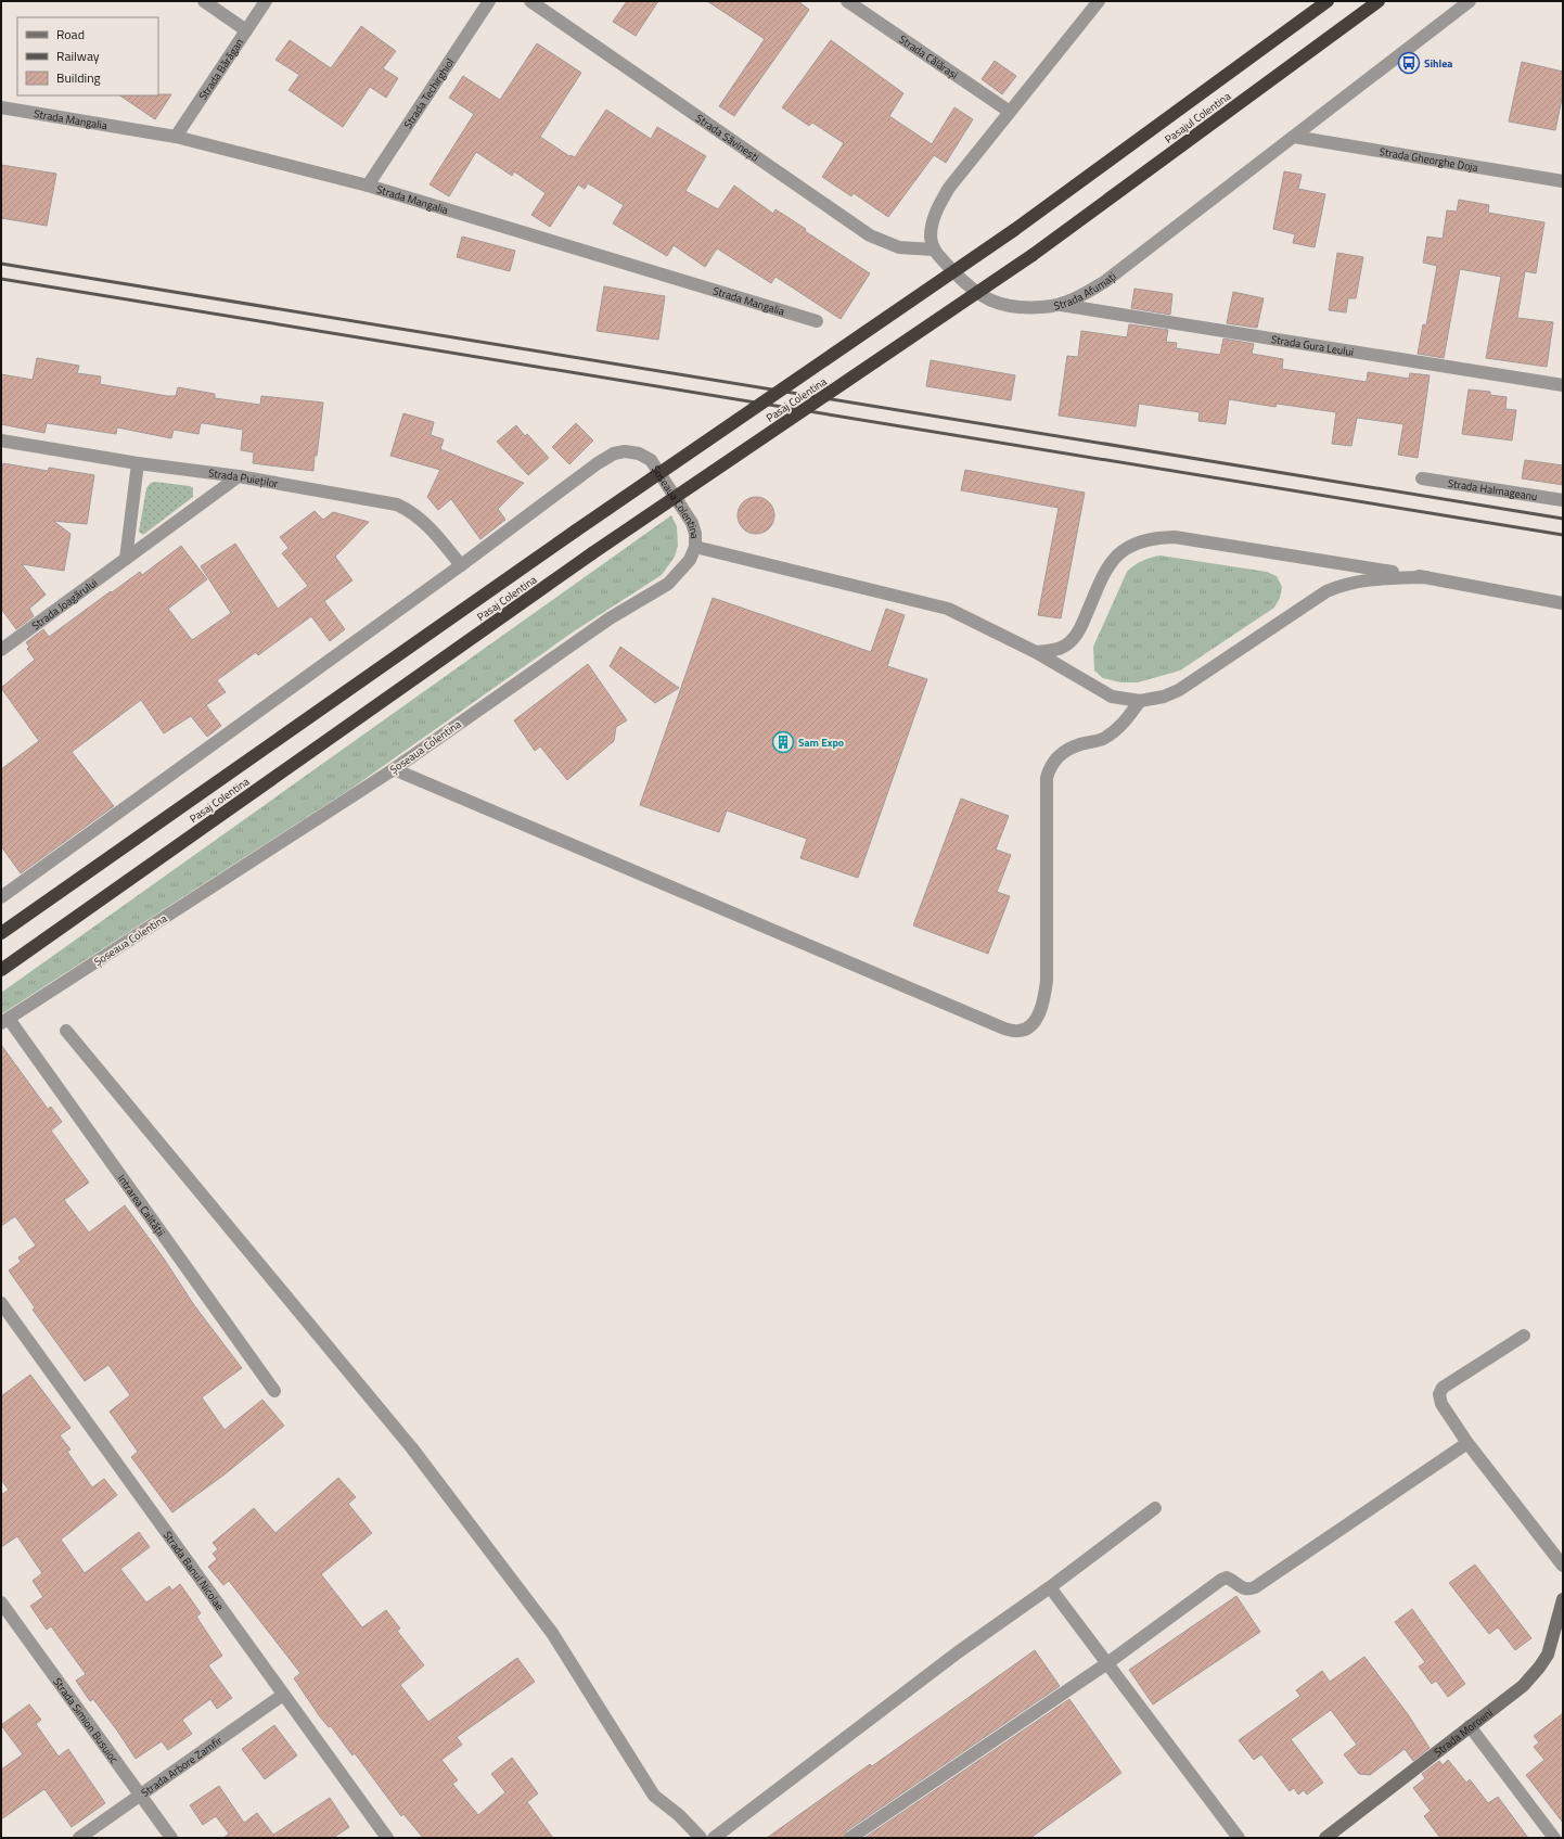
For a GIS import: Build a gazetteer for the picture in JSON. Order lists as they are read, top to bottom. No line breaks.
{"streets":{"highway":["Pasajul Colentina","Pasaj Colentina"],"street":["Strada Călărași","Strada Bărăgan","Strada Techirghiol","Strada Mangalia","Strada Săvinești","Strada Gheorghe Doja","Strada Afumați","Strada Gura Leului","Strada Puieților","Strada Halmageanu","Șoseaua Colentina","Strada Joagărului","Intrarea Calității","Strada Banul Nicolae","Strada Simion Busuioc","Strada Moroeni","Strada Arbore Zamfir"]},"crossings":[["Strada Bărăgan","Strada Mangalia"],["Strada Techirghiol","Strada Mangalia"],["Pasajul Colentina","Pasaj Colentina"],["Strada Săvinești","Strada Afumați"],["Strada Gheorghe Doja","Strada Afumați"],["Strada Afumați","Strada Gura Leului"],["Strada Puieților","Șoseaua Colentina"],["Strada Puieților","Strada Joagărului"],["Șoseaua Colentina","Intrarea Calității"],["Strada Banul Nicolae","Strada Arbore Zamfir"],["Strada Simion Busuioc","Strada Arbore Zamfir"]],"places":{"bus stop":["Sihlea"],"building":["Sam Expo"]},"legend":["Road","Railway","Building"]}
